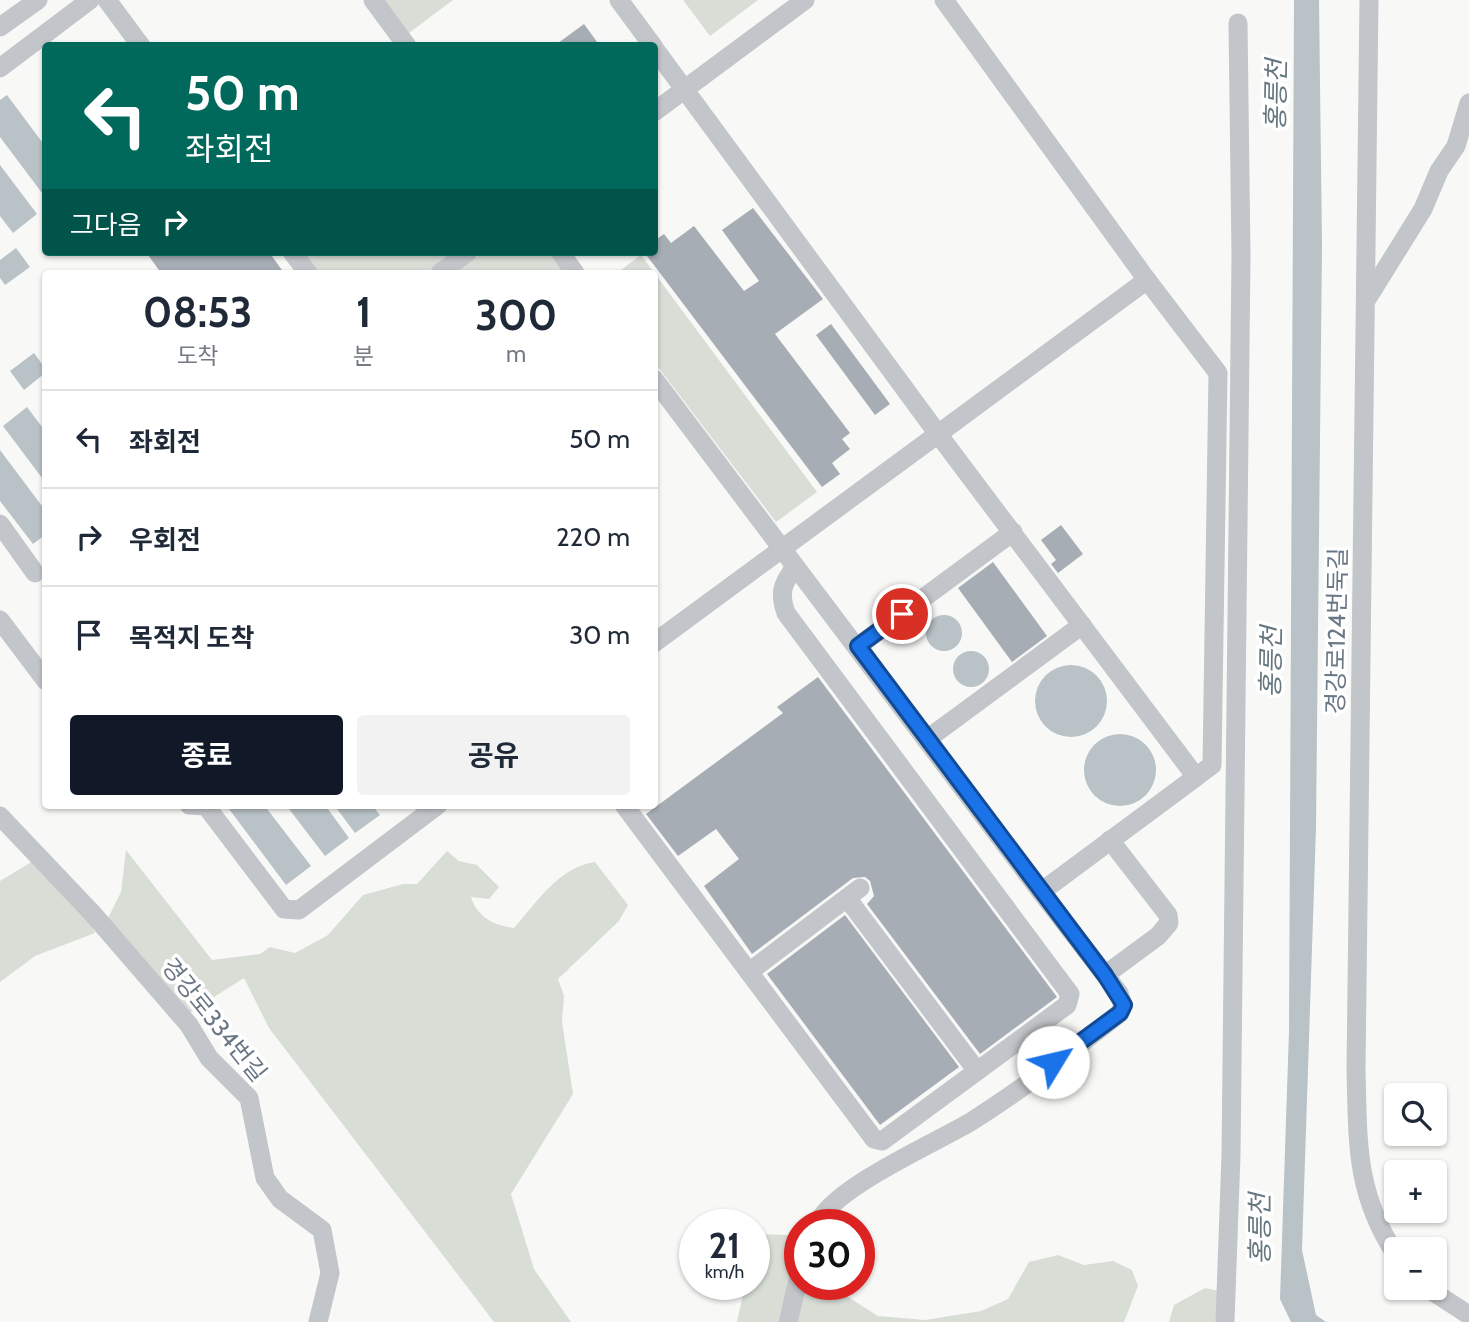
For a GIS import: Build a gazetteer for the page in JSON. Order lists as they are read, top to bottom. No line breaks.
{"streets":{"street":["경강로124번둑길","경강로334번길"]},"water":["홍릉천"],"page":{"turn":["50 m","좌회전"],"then":"그다음","eta":["08:53","도착","1","분","300","m"],"list":[{"name":"좌회전","value":"50 m"},{"name":"우회전","value":"220 m"},{"name":"목적지 도착","value":"30 m"}],"buttons":["종료","공유"],"map_buttons":["+","−"],"speed":"21 km/h","limit":"30"}}
